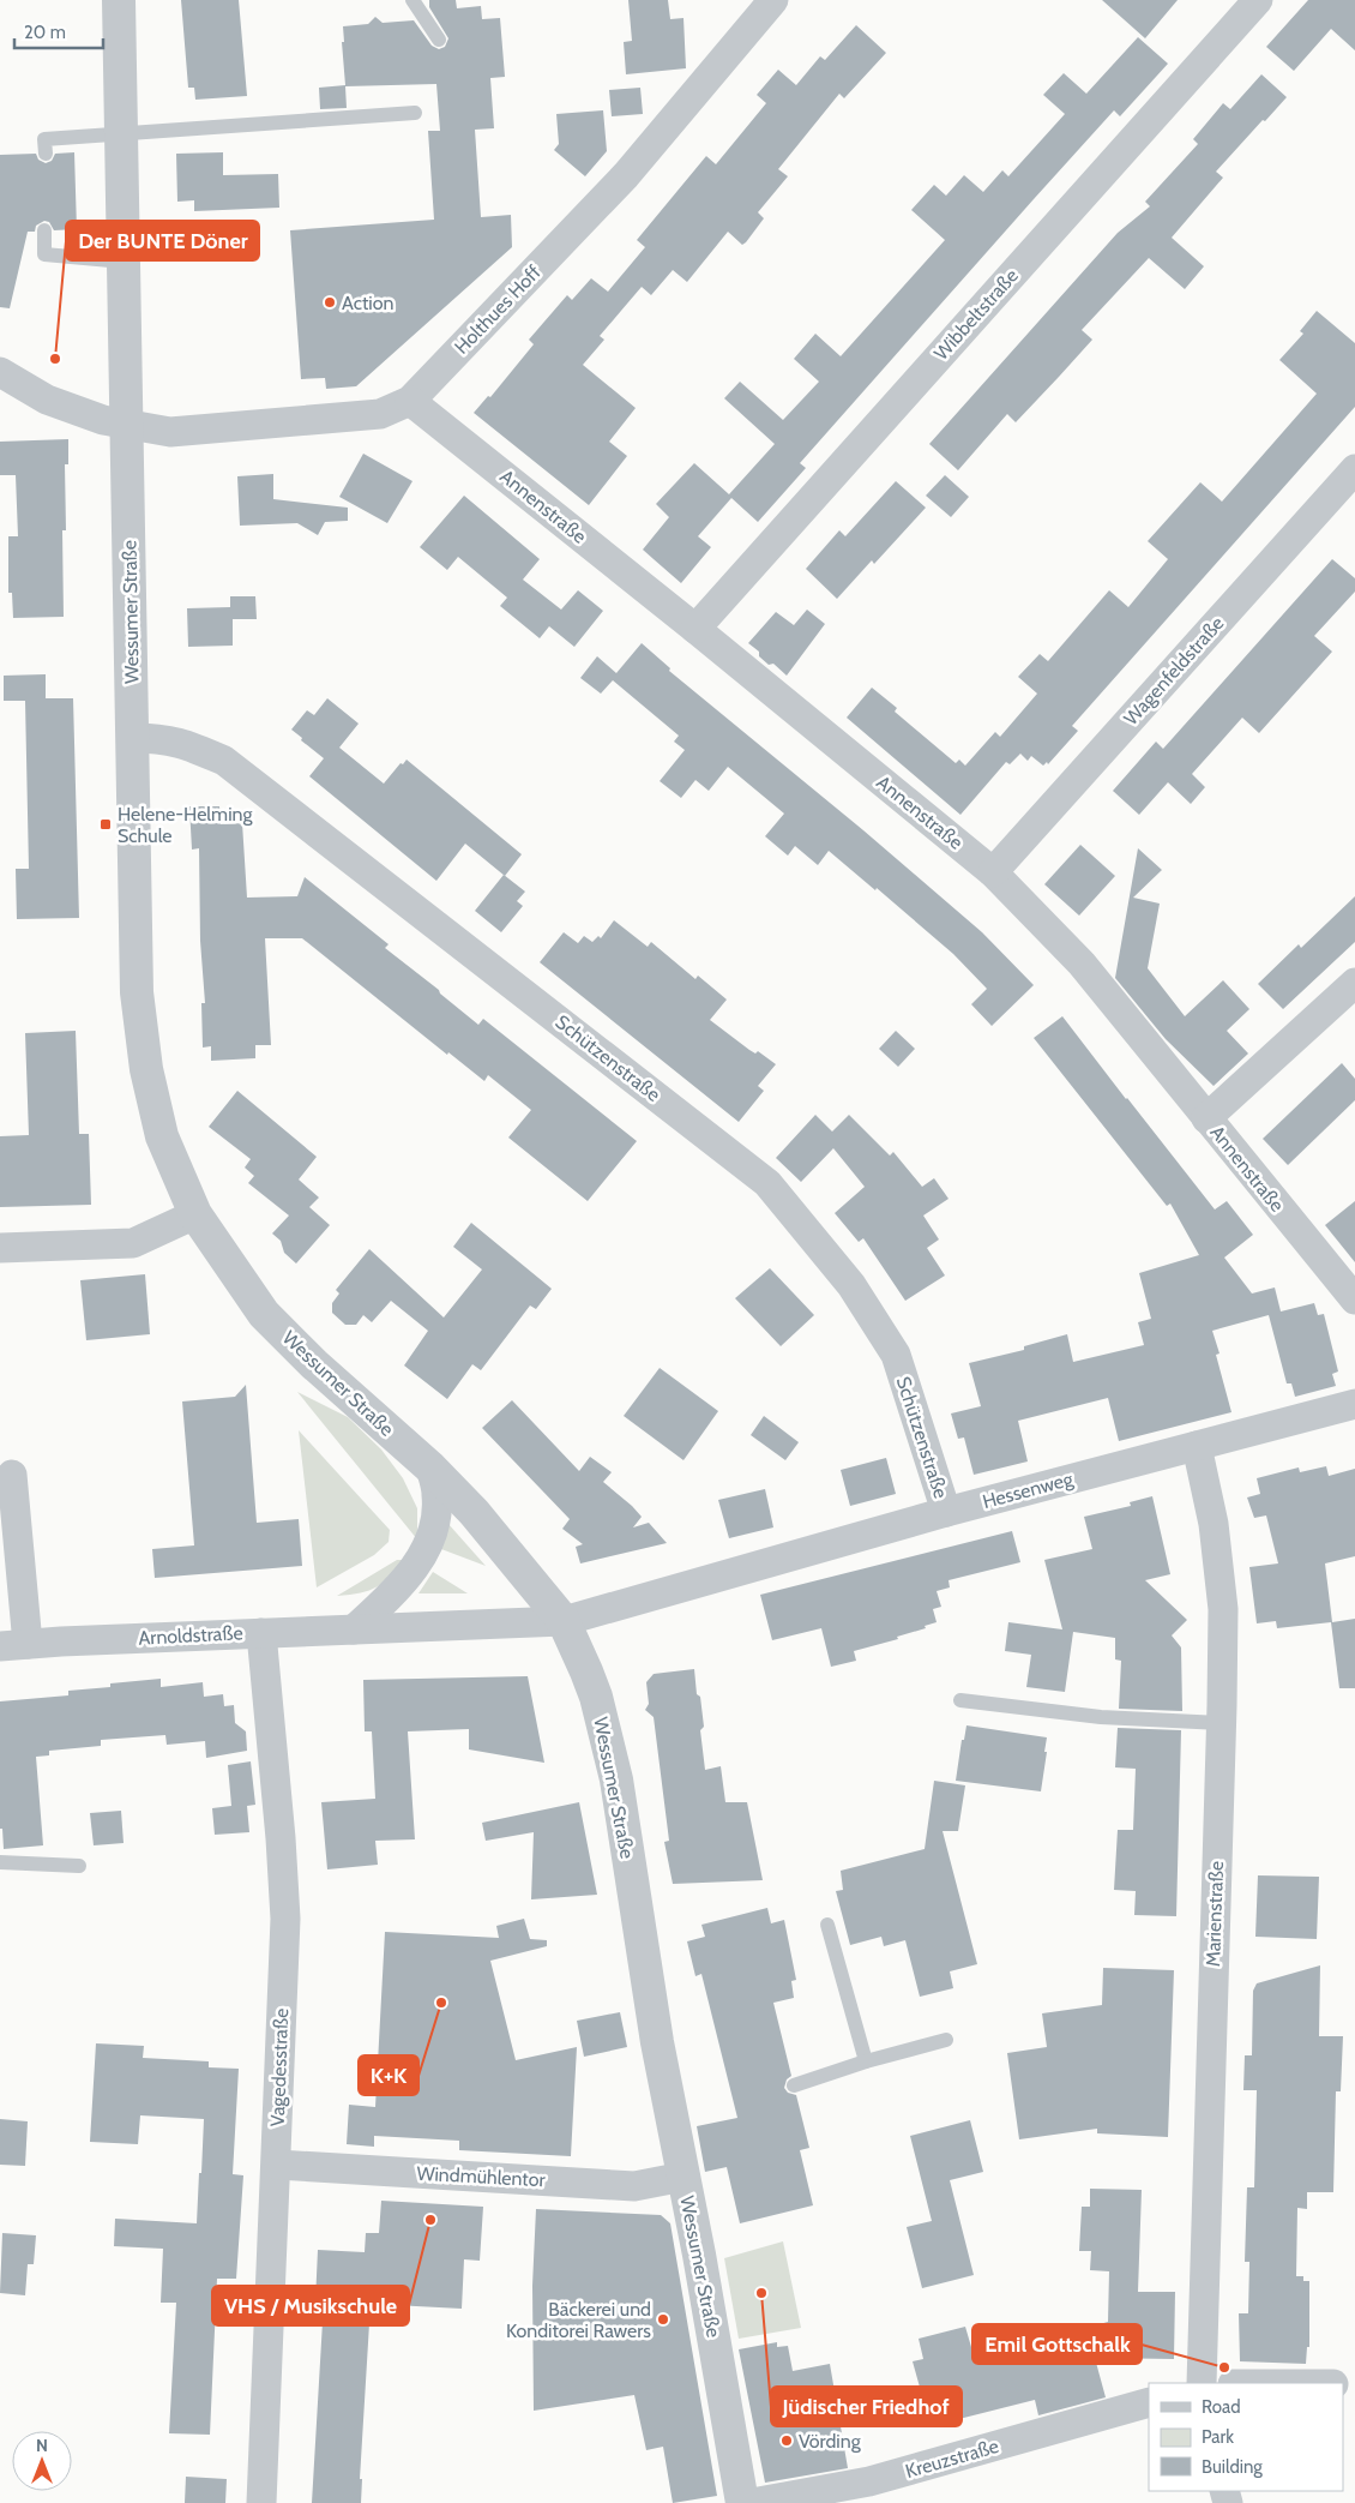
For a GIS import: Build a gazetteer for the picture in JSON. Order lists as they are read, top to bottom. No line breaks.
{"streets":{"street":["Holthues Hoff","Wibbeltstraße","Annenstraße","Wessumer Straße","Wagenfeldstraße","Schützenstraße","Hessenweg","Arnoldstraße","Marienstraße","Vagedesstraße","Windmühlentor","Kreuzstraße"]},"crossings":[["Holthues Hoff","Annenstraße"],["Holthues Hoff","Wessumer Straße"],["Wibbeltstraße","Annenstraße"],["Annenstraße","Wagenfeldstraße"],["Wessumer Straße","Schützenstraße"],["Wessumer Straße","Hessenweg"],["Wessumer Straße","Arnoldstraße"],["Wessumer Straße","Windmühlentor"],["Schützenstraße","Hessenweg"],["Hessenweg","Arnoldstraße"],["Hessenweg","Marienstraße"],["Arnoldstraße","Vagedesstraße"],["Vagedesstraße","Windmühlentor"]],"places":{"other":["Action","Der BUNTE Döner","K+K","VHS / Musikschule","Jüdischer Friedhof","Bäckerei und Konditorei Rawers","Emil Gottschalk","Vörding"],"transit":["Helene-Helming Schule"]},"legend":["Road","Park","Building"],"scale_bar":"20 m","north":"top"}
